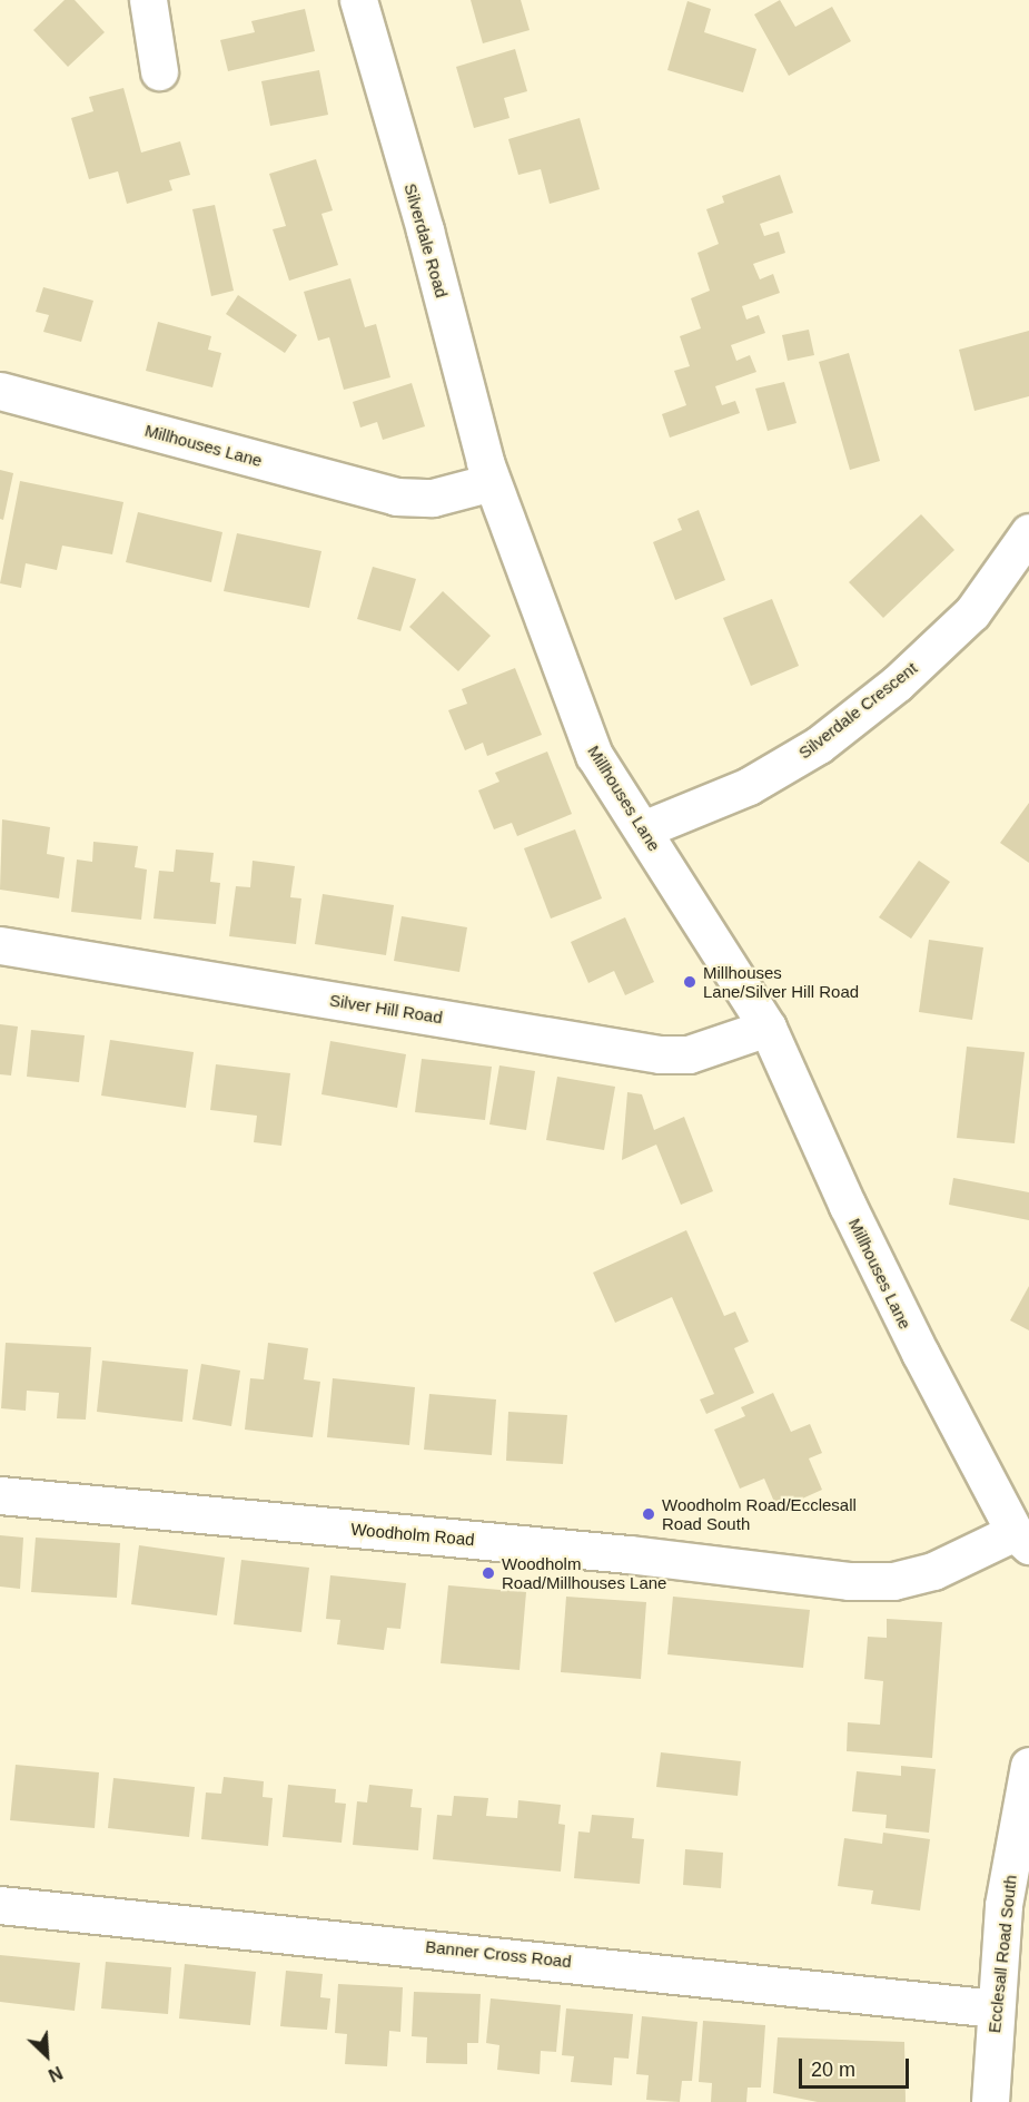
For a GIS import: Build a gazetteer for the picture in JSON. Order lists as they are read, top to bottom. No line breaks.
{"streets":{"street":["Silverdale Road","Millhouses Lane","Silverdale Crescent","Silver Hill Road","Woodholm Road","Banner Cross Road","Ecclesall Road South"]},"crossings":[["Silverdale Road","Millhouses Lane"],["Millhouses Lane","Silverdale Crescent"],["Millhouses Lane","Silver Hill Road"],["Millhouses Lane","Woodholm Road"],["Banner Cross Road","Ecclesall Road South"]],"places":["Millhouses Lane/Silver Hill Road","Woodholm Road/Ecclesall Road South","Woodholm Road/Millhouses Lane"],"scale_bar":"20 m","north":"bottom right"}
